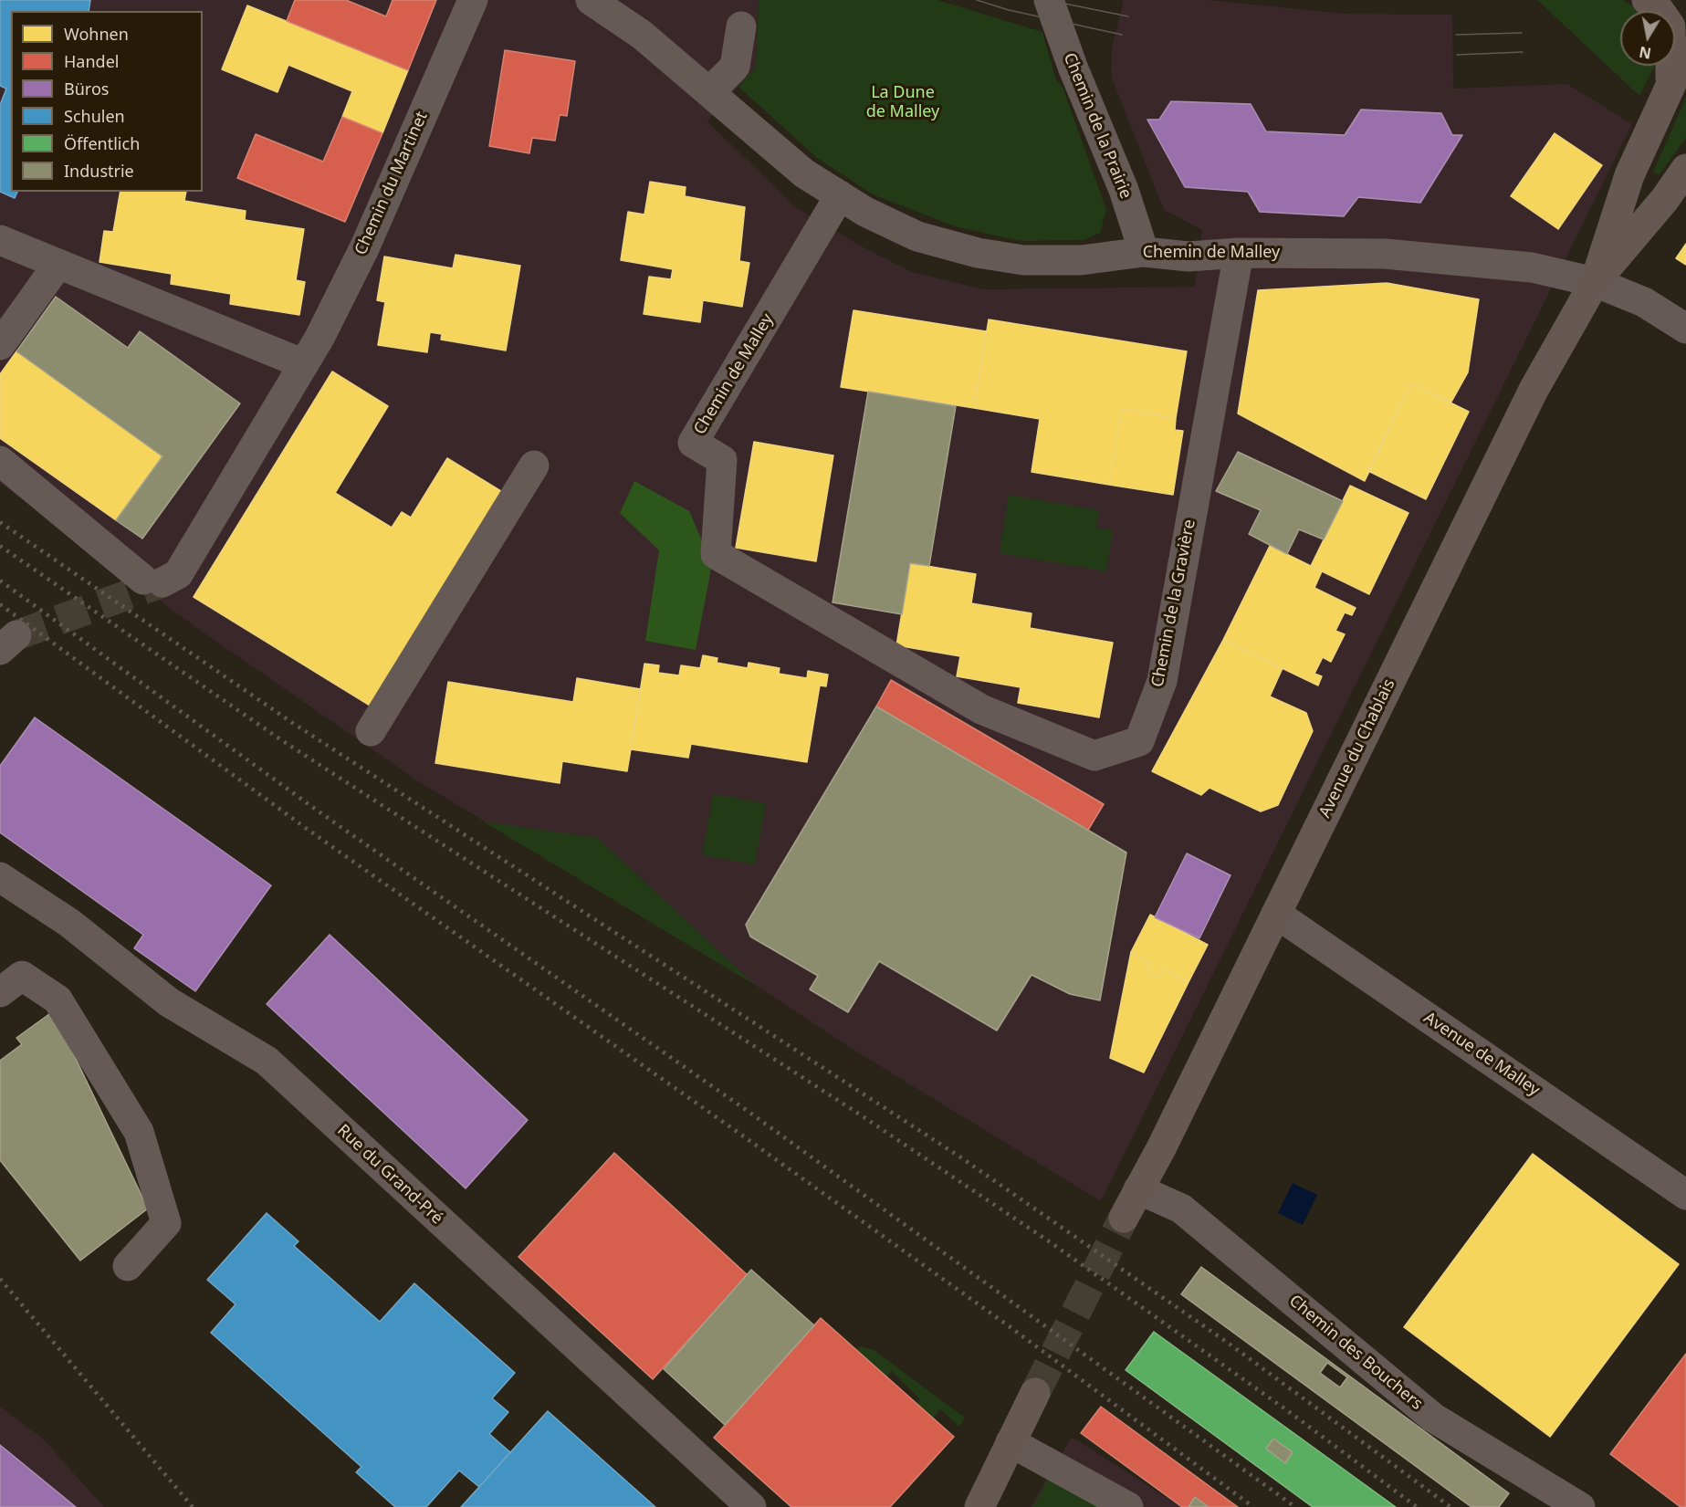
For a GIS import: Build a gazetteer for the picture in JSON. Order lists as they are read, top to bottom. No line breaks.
{"streets":{"main road":["Avenue du Chablais"],"street":["Chemin de la Prairie","Chemin du Martinet","Chemin de Malley","Chemin de la Gravière","Avenue de Malley","Rue du Grand-Pré","Chemin des Bouchers"]},"crossings":[["Chemin de la Prairie","Chemin de Malley"],["Chemin de Malley","Chemin de la Gravière"],["Chemin de Malley","Avenue du Chablais"],["Avenue du Chablais","Avenue de Malley"],["Avenue du Chablais","Chemin des Bouchers"]],"parks":["La Dune de Malley"],"legend":["Wohnen","Handel","Büros","Schulen","Öffentlich","Industrie"],"north":"bottom"}
